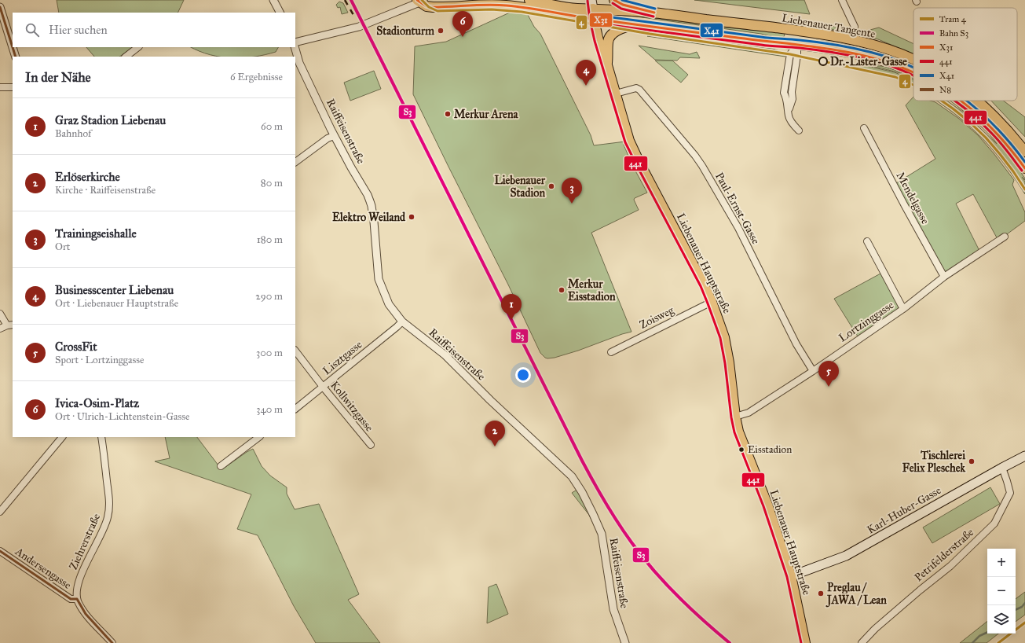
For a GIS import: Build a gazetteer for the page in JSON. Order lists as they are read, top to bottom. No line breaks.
{"streets":{"main road":["Liebenauer Tangente","Liebenauer Hauptstraße","Karl-Huber-Gasse"],"street":["Raiffeisenstraße","Mendelgasse","Paul-Ernst-Gasse","Zoisweg","Lortzinggasse","Lisztgasse","Kollwitzgasse","Ziehrerstraße","Petrifelderstraße","Andersengasse"]},"crossings":[["Liebenauer Tangente","Liebenauer Hauptstraße"],["Raiffeisenstraße","Lisztgasse"],["Mendelgasse","Lortzinggasse"],["Paul-Ernst-Gasse","Liebenauer Hauptstraße"],["Paul-Ernst-Gasse","Lortzinggasse"],["Liebenauer Hauptstraße","Zoisweg"],["Liebenauer Hauptstraße","Lortzinggasse"],["Liebenauer Hauptstraße","Karl-Huber-Gasse"],["Lisztgasse","Kollwitzgasse"],["Karl-Huber-Gasse","Petrifelderstraße"],["Ziehrerstraße","Andersengasse"]],"places":["Stadionturm","Dr.-Lister-Gasse","Merkur Arena","Liebenauer Stadion","Elektro Weiland","Merkur Eisstadion","Eisstadion","Tischlerei Felix Pleschek","Preglau / JAWA / Lean"],"lines":["tram line 4","rail line S3","transit line X31","transit line X41","transit line 441","transit line N8"],"legend":["Tram 4","Bahn S3","X31","441","X41","N8"],"page":{"pins":["6","4","3","1","5","2"],"search":"Hier suchen","heading":["In der Nähe","6 Ergebnisse"],"list":[{"mark":"1","name":"Graz Stadion Liebenau","note":"Bahnhof","value":"60 m"},{"mark":"2","name":"Erlöserkirche","note":"Kirche · Raiffeisenstraße","value":"80 m"},{"mark":"3","name":"Trainingseishalle","note":"Ort","value":"180 m"},{"mark":"4","name":"Businesscenter Liebenau","note":"Ort · Liebenauer Hauptstraße","value":"290 m"},{"mark":"5","name":"CrossFit","note":"Sport · Lortzinggasse","value":"300 m"},{"mark":"6","name":"Ivica-Osim-Platz","note":"Ort · Ulrich-Lichtenstein-Gasse","value":"340 m"}],"map_buttons":["+","−"]}}
